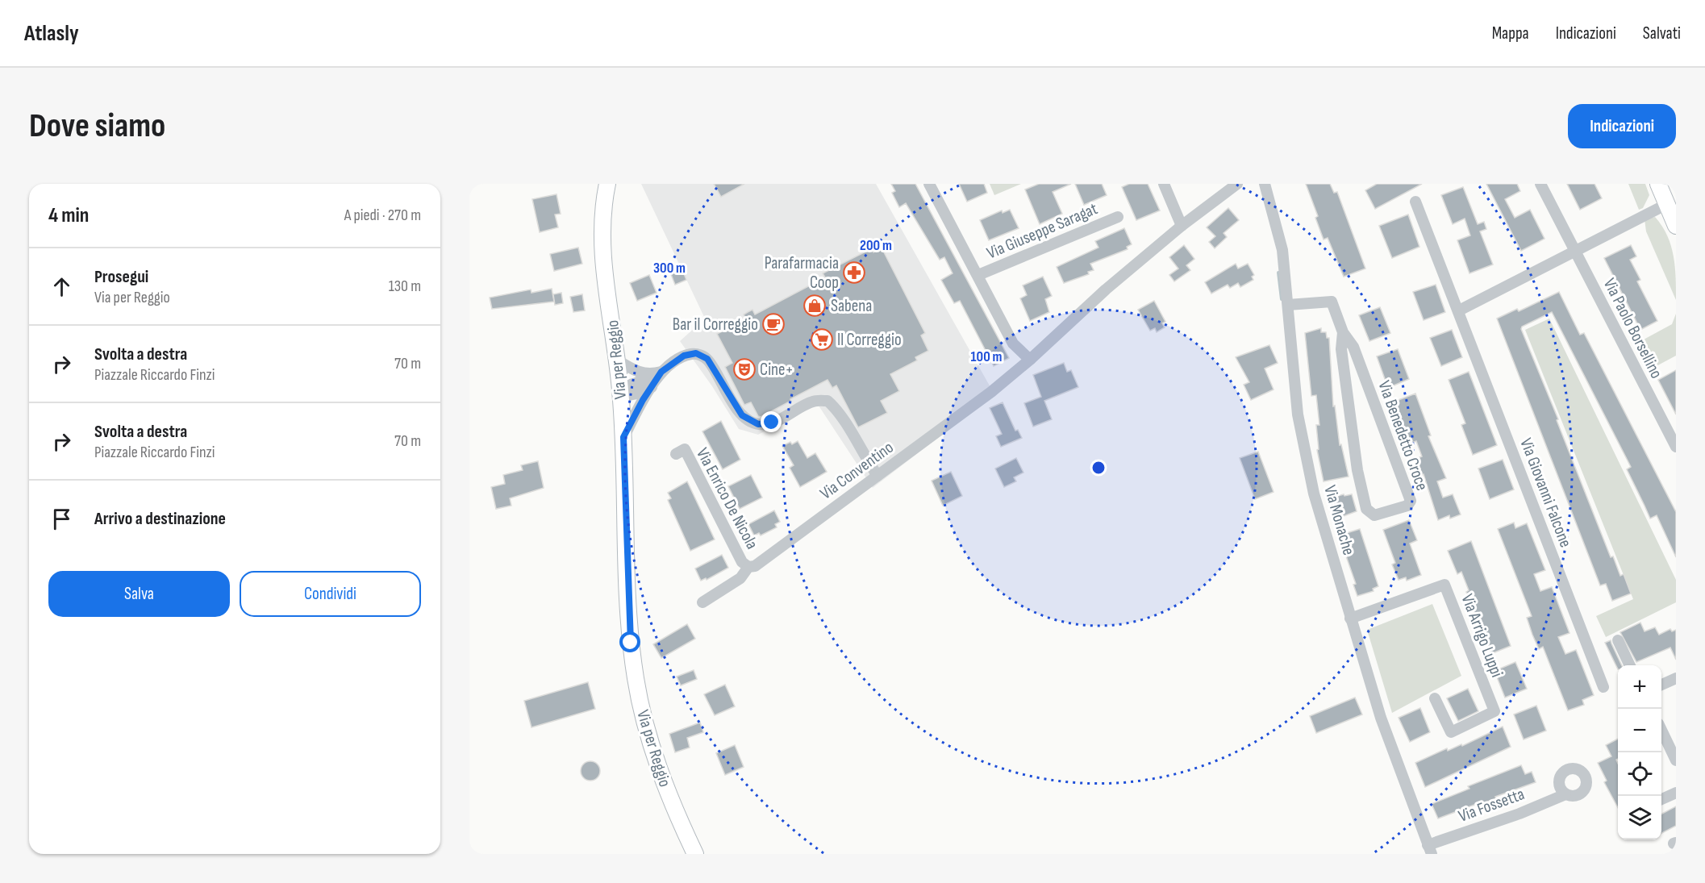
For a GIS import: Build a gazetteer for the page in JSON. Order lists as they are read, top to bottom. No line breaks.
{"streets":{"main road":["Via per Reggio"],"street":["Via Giuseppe Saragat","Via Paolo Borsellino","Via Benedetto Croce","Via Conventino","Via Giovanni Falcone","Via Enrico De Nicola","Via Monache","Via Arrigo Luppi","Via Fossetta"]},"crossings":[["Via Benedetto Croce","Via Monache"],["Via Conventino","Via Enrico De Nicola"],["Via Monache","Via Arrigo Luppi"],["Via Monache","Via Fossetta"]],"places":{"pharmacy":["Parafarmacia Coop"],"shop":["Sabena"],"cafe":["Bar il Correggio"],"supermarket":["Il Correggio"],"theatre":["Cine+"]},"page":{"header":"Atlasly","nav":["Mappa","Indicazioni","Salvati"],"buttons":["Indicazioni",["Salva","Condividi"]],"title":"Dove siamo","heading":["4 min","A piedi · 270 m"],"list":[["Prosegui","Via per Reggio","130 m"],["Svolta a destra","Piazzale Riccardo Finzi","70 m"],["Svolta a destra","Piazzale Riccardo Finzi","70 m"],"Arrivo a destinazione"],"map_buttons":["+","−"]},"rings":["200 m","300 m","100 m"]}
